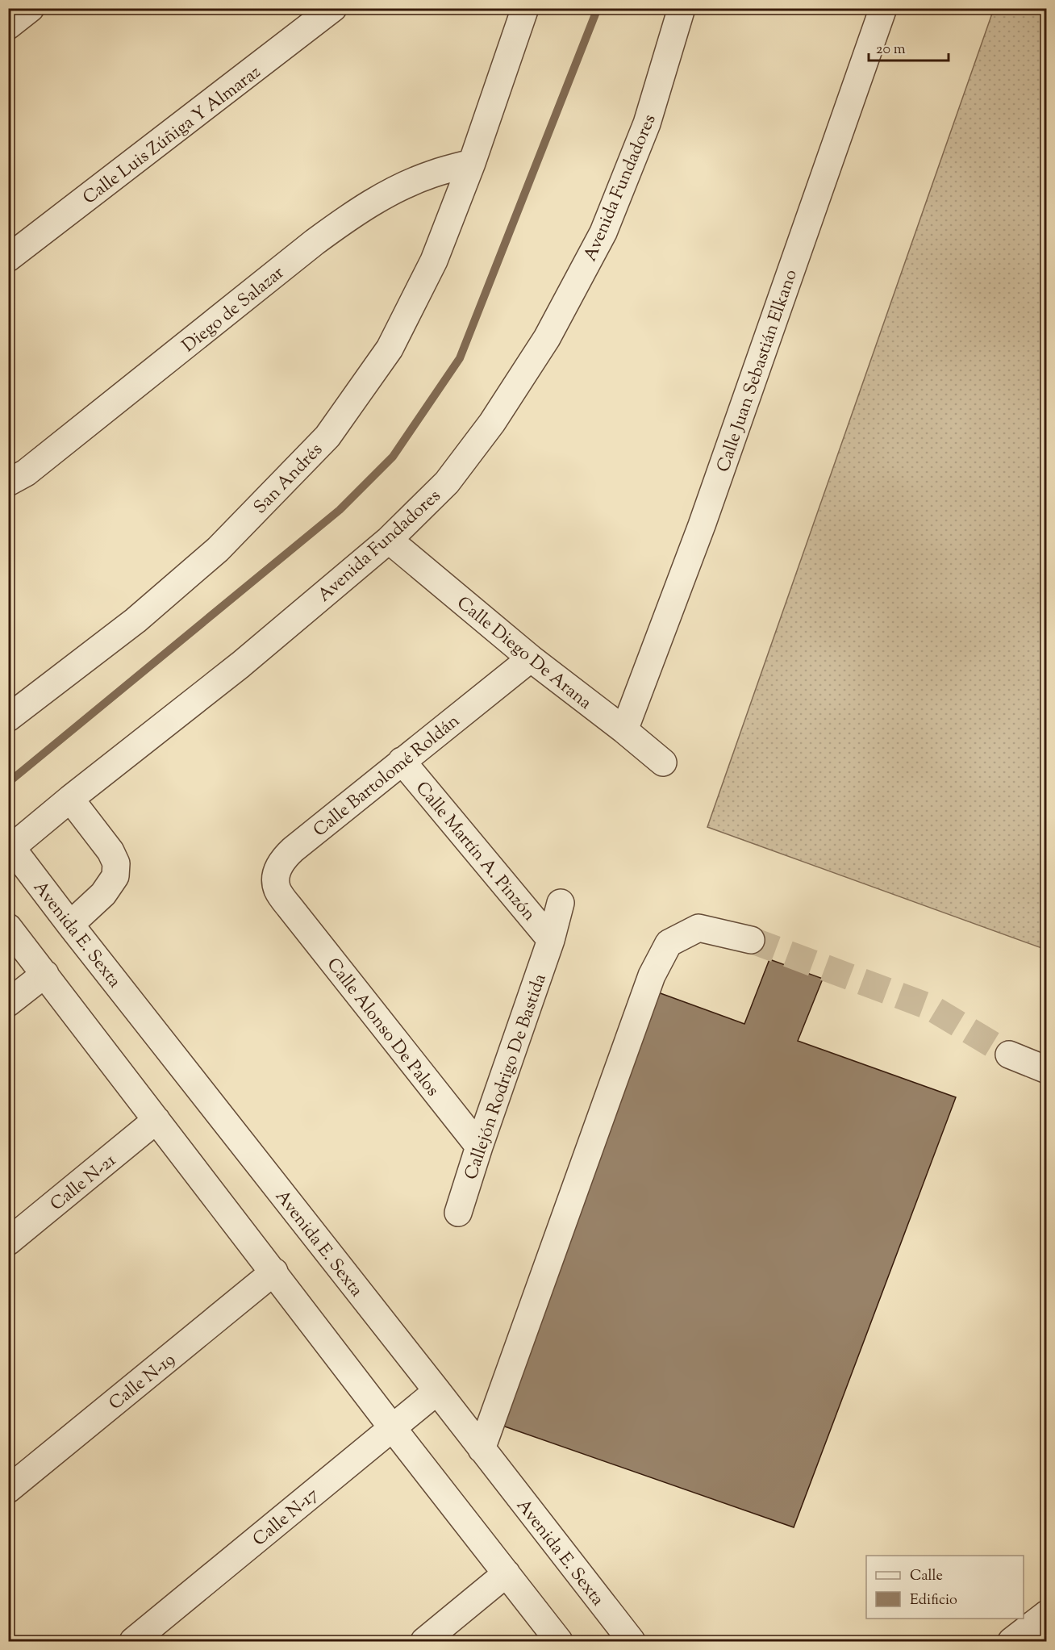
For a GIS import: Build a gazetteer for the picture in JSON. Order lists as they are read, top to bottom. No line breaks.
{"streets":{"street":["Calle Luis Zúñiga Y Almaraz","Avenida Fundadores","Diego de Salazar","Calle Juan Sebastián Elkano","San Andrés","Calle Diego De Arana","Calle Bartolomé Roldán","Calle Martín A. Pinzón","Avenida E. Sexta","Calle Alonso De Palos","Callejón Rodrigo De Bastida","Calle N-21","Calle N-19","Calle N-17"]},"crossings":[["Avenida Fundadores","Calle Diego De Arana"],["Avenida Fundadores","Avenida E. Sexta"],["Diego de Salazar","San Andrés"],["Calle Juan Sebastián Elkano","Calle Diego De Arana"],["Calle Diego De Arana","Calle Bartolomé Roldán"],["Calle Bartolomé Roldán","Calle Martín A. Pinzón"],["Calle Bartolomé Roldán","Calle Alonso De Palos"],["Calle Martín A. Pinzón","Callejón Rodrigo De Bastida"],["Avenida E. Sexta","Calle N-17"],["Calle Alonso De Palos","Callejón Rodrigo De Bastida"]],"legend":["Calle","Edificio"],"scale_bar":"20 m"}
